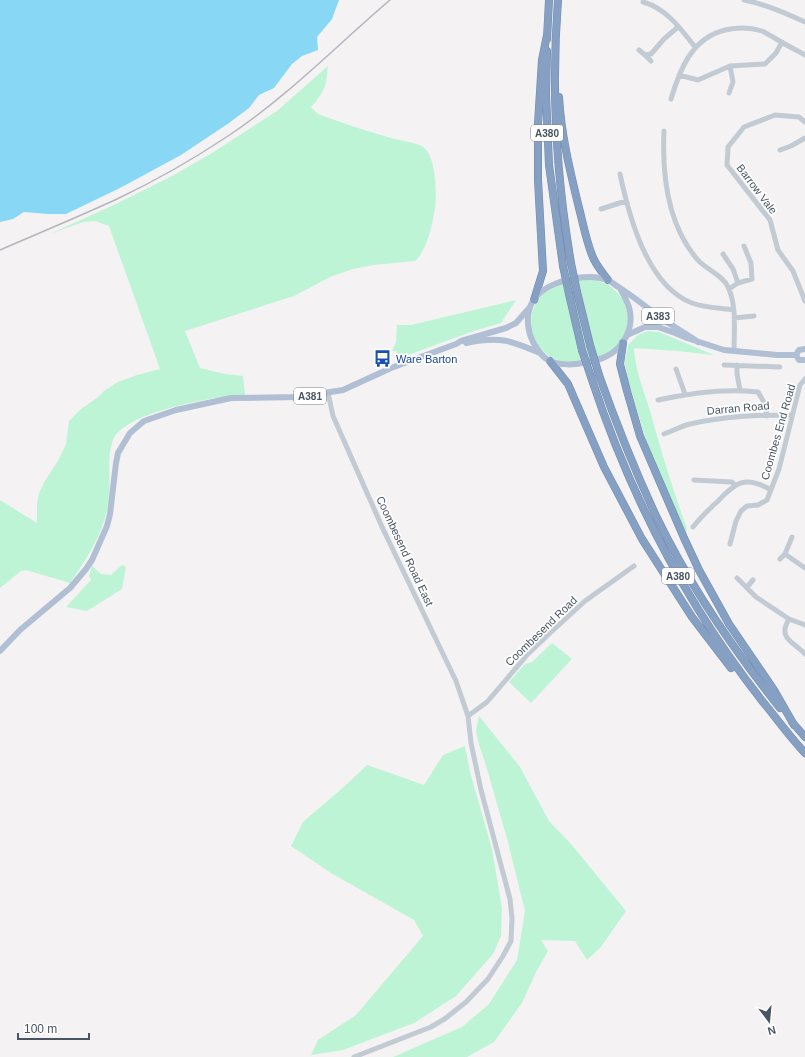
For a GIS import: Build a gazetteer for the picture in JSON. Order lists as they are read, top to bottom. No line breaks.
{"streets":{"highway":["A380"],"main road":["A383","A381"],"street":["Barrow Vale","Darran Road","Coombes End Road","Coombesend Road East","Coombesend Road"]},"crossings":[["A380","A383"],["A380","A381"],["A383","A381"],["A381","Coombesend Road East"],["Darran Road","Coombes End Road"],["Coombesend Road East","Coombesend Road"]],"places":{"bus stop":["Ware Barton"]},"scale_bar":"100 m","north":"bottom"}
